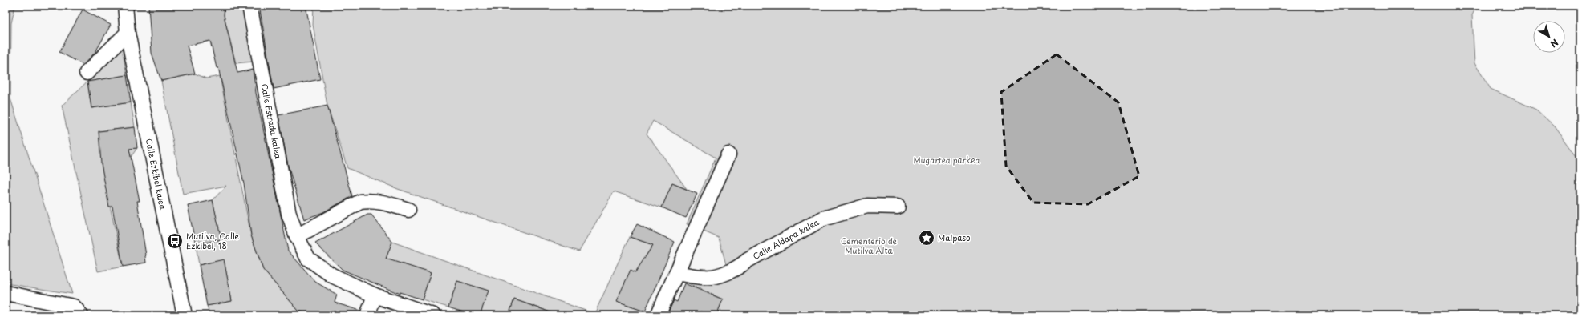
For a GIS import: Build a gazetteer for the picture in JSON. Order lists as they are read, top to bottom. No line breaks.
{"streets":{"street":["Calle Estrada kalea","Calle Ezkibel kalea","Calle Aldapa kalea"]},"parks":["Mugartea parkea","Cementerio de Mutilva Alta"],"places":{"place":["Malpaso"],"bus stop":["Mutilva, Calle Ezkibel, 18"]},"north":"bottom right"}
